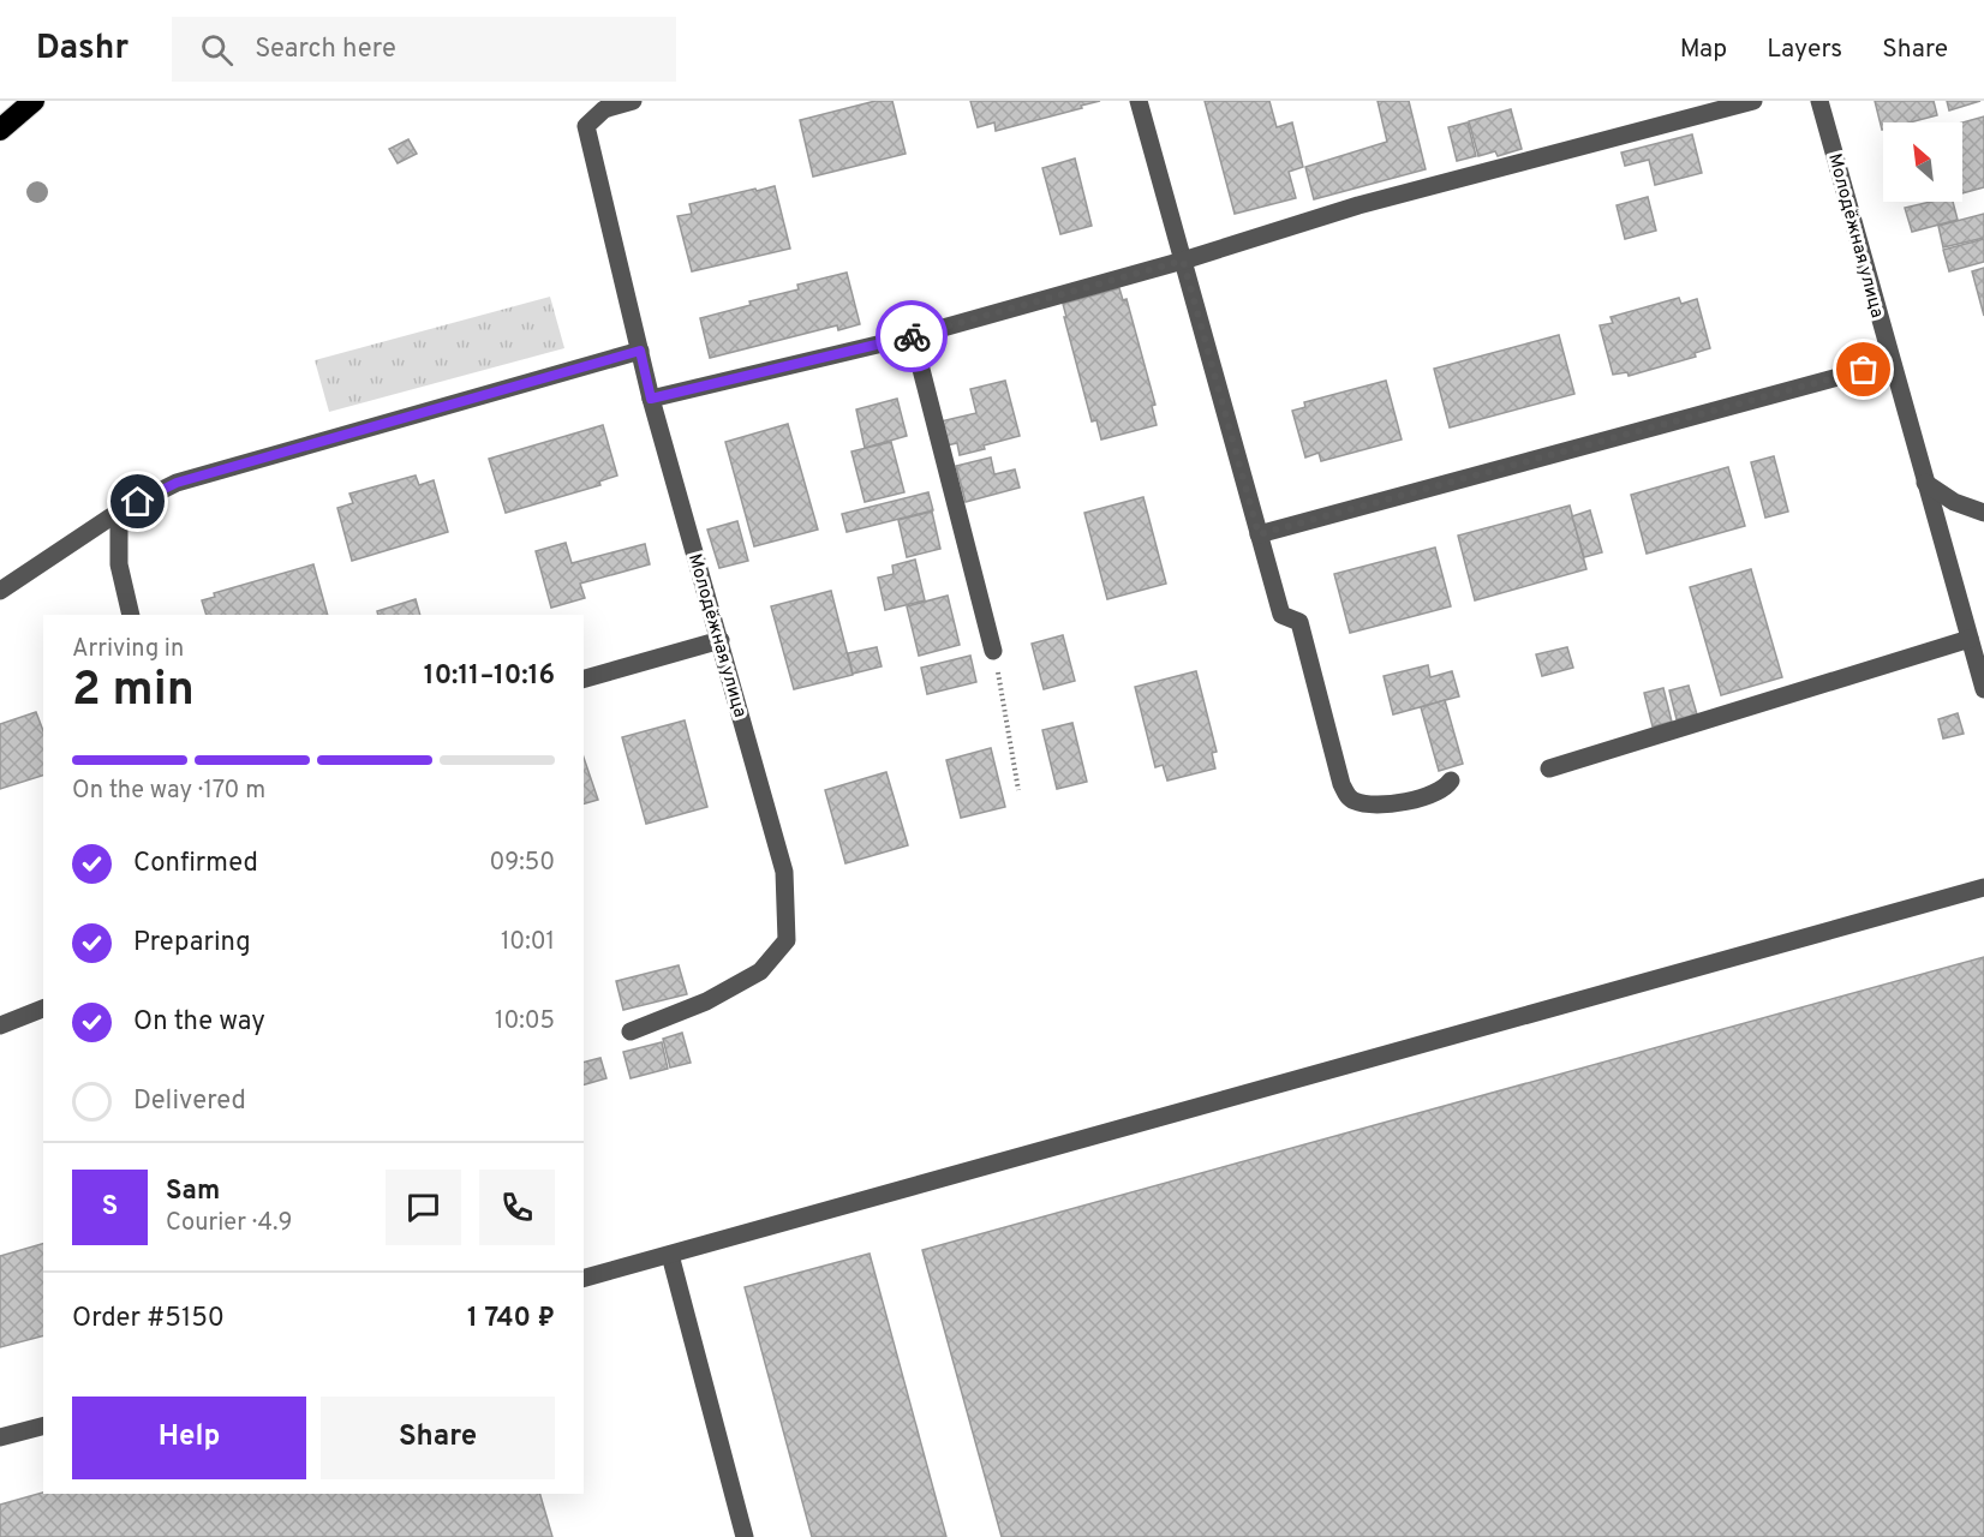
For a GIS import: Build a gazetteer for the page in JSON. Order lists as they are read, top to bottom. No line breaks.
{"streets":{"street":["Молодёжная улица"]},"north":"top left","page":{"header":"Dashr","search":"Search here","nav":["Map","Layers","Share"],"heading":["2 min","Arriving in","10:11–10:16"],"panel":["Sam","Courier · 4.9","Order #5150","1 740 ₽"],"bar":"On the way · 170 m","list":[["Confirmed","09:50"],["Preparing","10:01"],["On the way","10:05"],"Delivered"],"round":"S","buttons":["Help","Share"]}}
